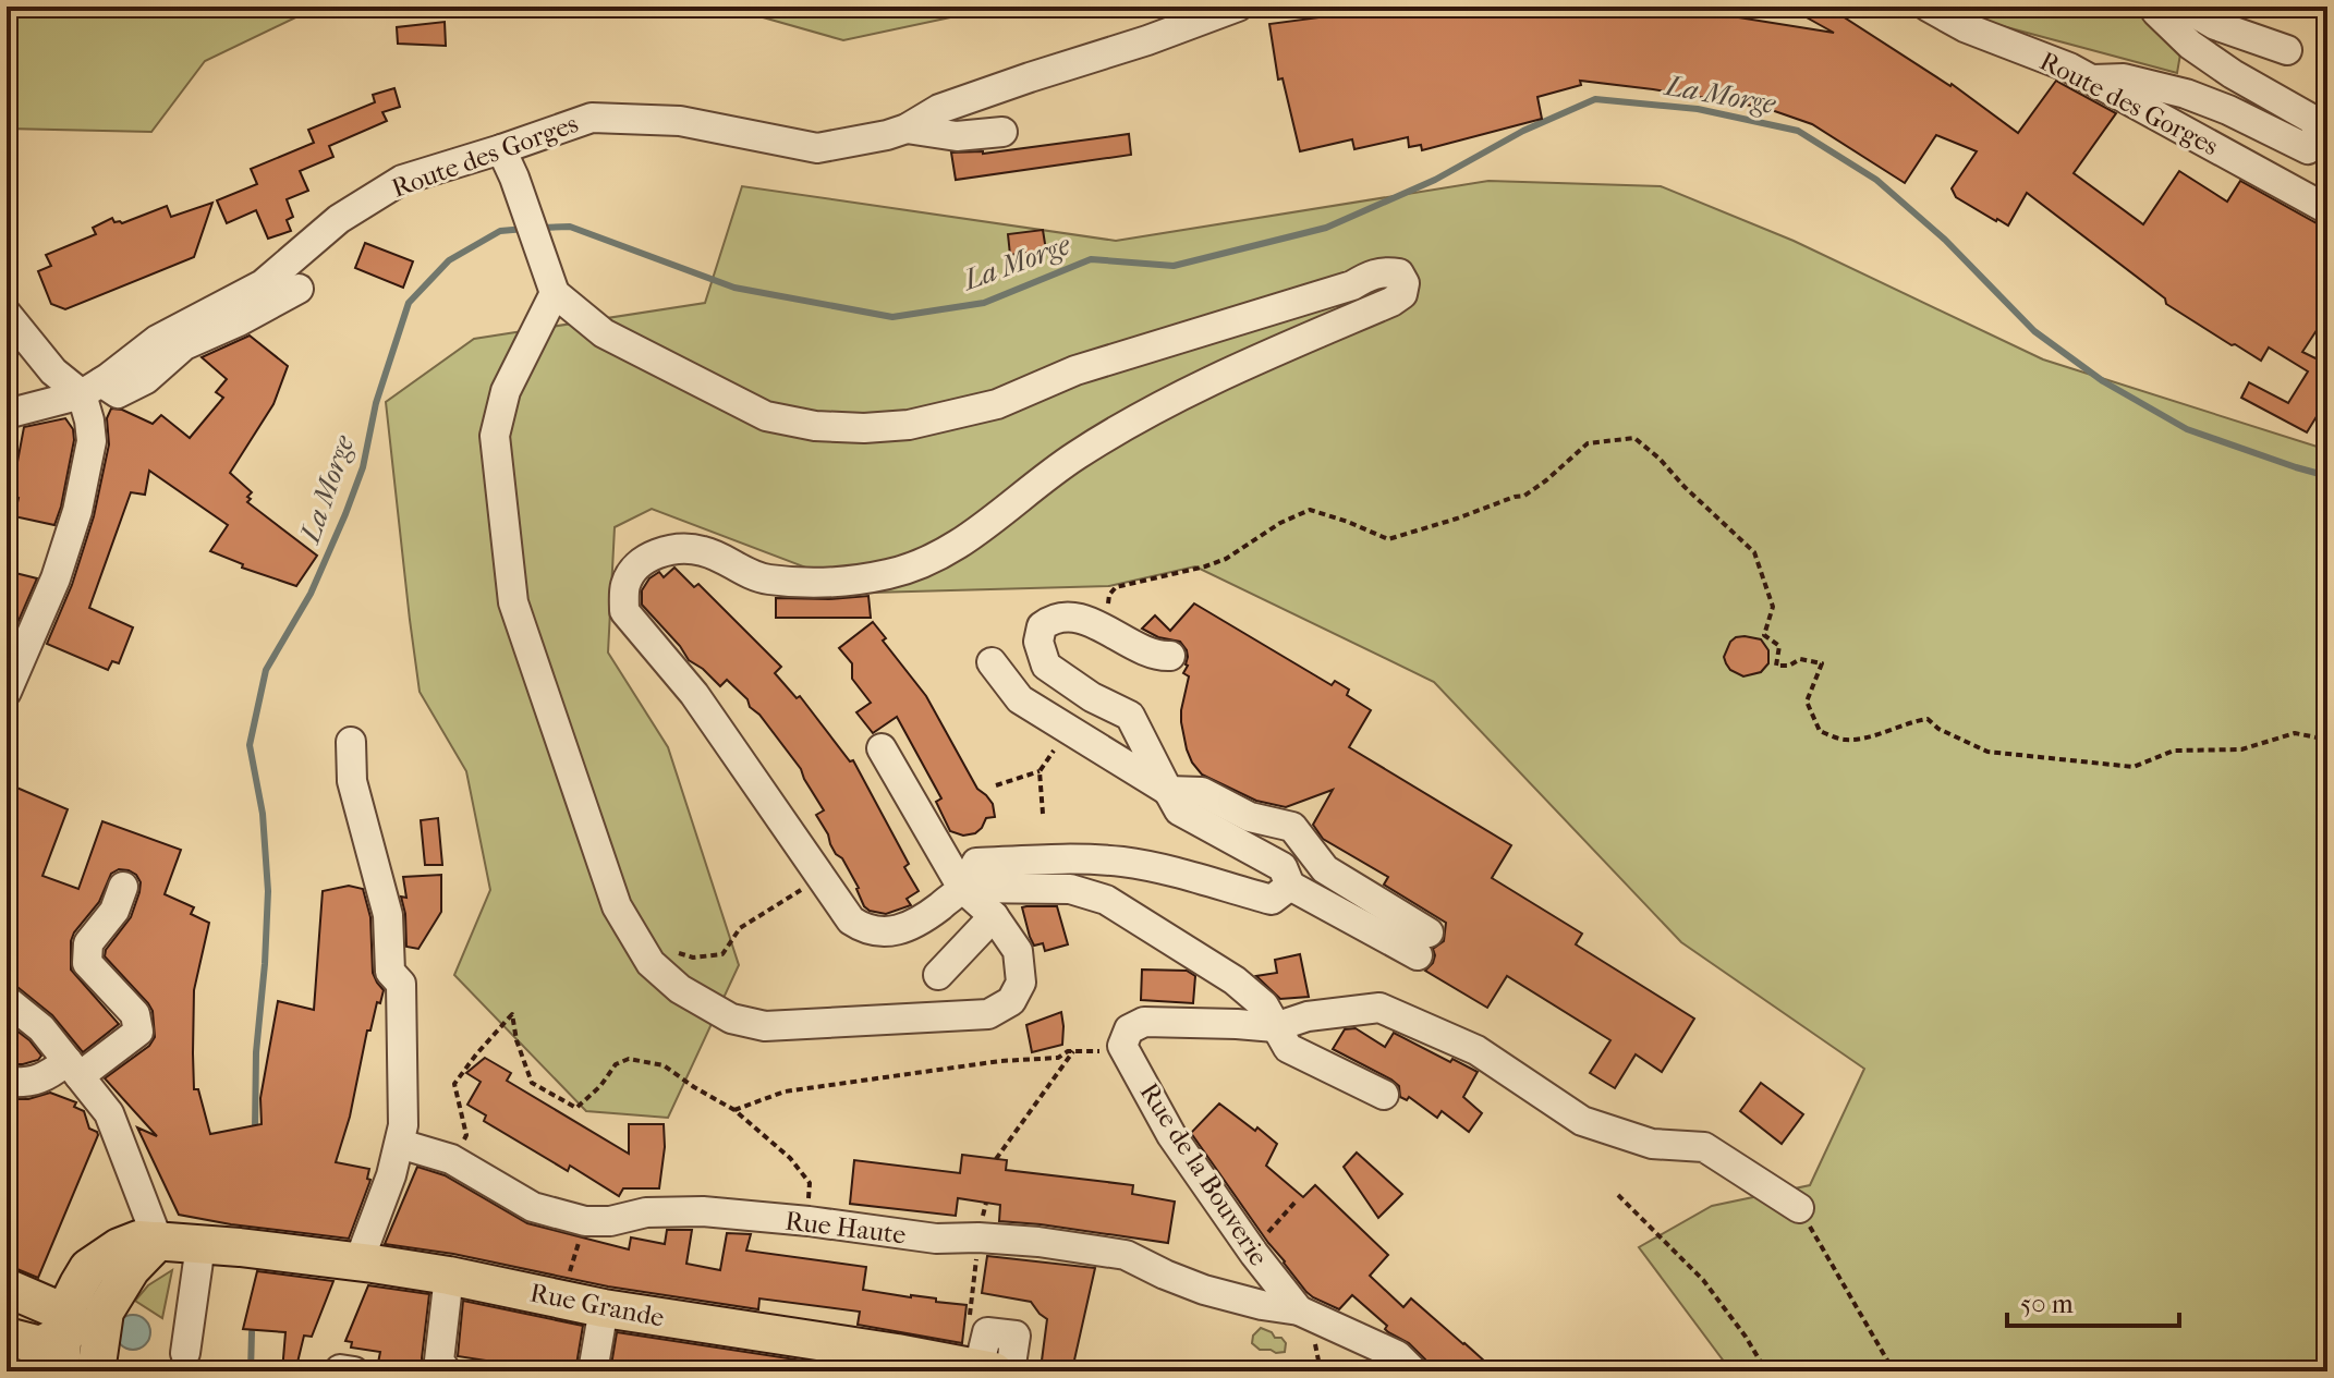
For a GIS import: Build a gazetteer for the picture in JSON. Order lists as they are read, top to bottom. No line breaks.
{"streets":{"main road":["Rue Grande"],"street":["Route des Gorges","Rue de la Bouverie","Rue Haute"]},"crossings":[["Rue de la Bouverie","Rue Haute"]],"water":["La Morge"],"scale_bar":"50 m"}
